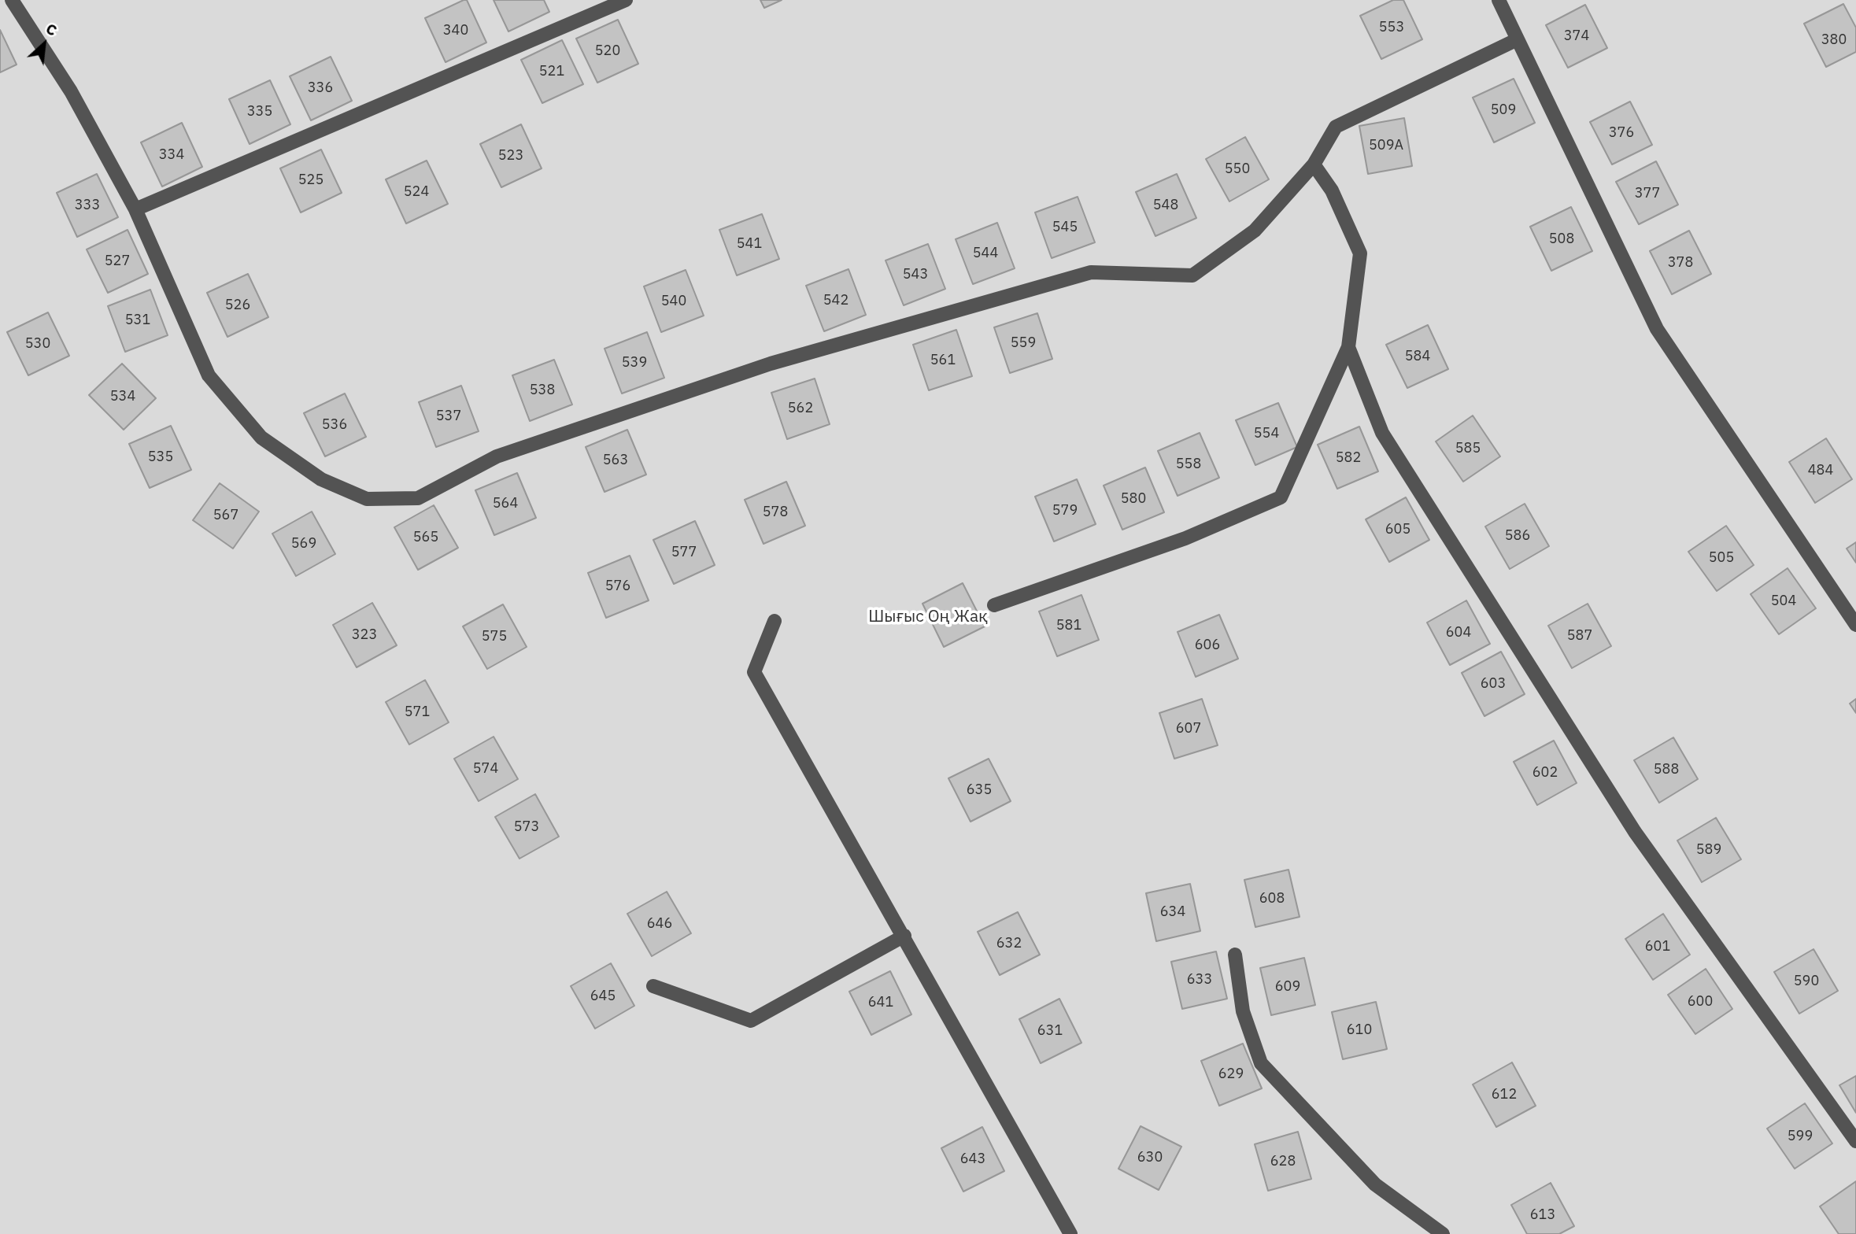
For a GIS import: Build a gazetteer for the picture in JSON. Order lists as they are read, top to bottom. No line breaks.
{"parks":["Шығыс Оң Жақ"],"house_numbers":["553","340","374","380","520","521","336","509","335","376","509А","334","523","550","525","524","377","333","548","545","508","541","544","527","378","543","542","540","526","531","559","530","584","561","539","538","534","562","537","536","554","585","535","582","563","558","484","580","564","579","578","567","605","586","565","569","577","505","576","504","581","604","323","587","575","606","603","571","607","574","588","602","635","573","589","608","634","646","632","601","633","590","609","645","600","641","610","631","629","612","599","630","643","628","613"],"north":"top right"}
